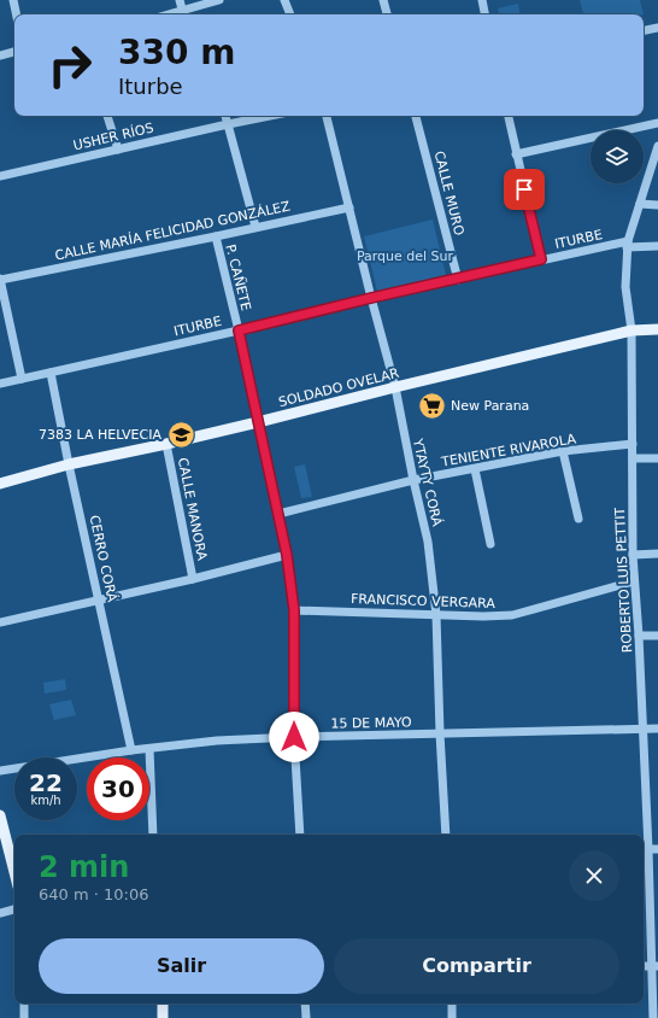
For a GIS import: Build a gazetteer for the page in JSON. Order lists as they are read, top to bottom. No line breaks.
{"streets":{"main road":["SOLDADO OVELAR"],"street":["USHER RÍOS","CALLE MURO","CALLE MARÍA FELICIDAD GONZÁLEZ","ITURBE","P. CAÑETE","TENIENTE RIVAROLA","YTAYTY CORÁ","CALLE MANORA","CERRO CORÁ","ROBERTO LUIS PETTIT","FRANCISCO VERGARA","15 DE MAYO"]},"crossings":[["CALLE MURO","ITURBE"],["CALLE MARÍA FELICIDAD GONZÁLEZ","P. CAÑETE"],["CALLE MARÍA FELICIDAD GONZÁLEZ","YTAYTY CORÁ"],["ITURBE","P. CAÑETE"],["ITURBE","YTAYTY CORÁ"],["ITURBE","CERRO CORÁ"],["ITURBE","ROBERTO LUIS PETTIT"],["P. CAÑETE","SOLDADO OVELAR"],["P. CAÑETE","TENIENTE RIVAROLA"],["P. CAÑETE","FRANCISCO VERGARA"],["P. CAÑETE","15 DE MAYO"],["SOLDADO OVELAR","YTAYTY CORÁ"],["SOLDADO OVELAR","CALLE MANORA"],["SOLDADO OVELAR","CERRO CORÁ"],["SOLDADO OVELAR","ROBERTO LUIS PETTIT"],["TENIENTE RIVAROLA","YTAYTY CORÁ"],["TENIENTE RIVAROLA","ROBERTO LUIS PETTIT"],["YTAYTY CORÁ","FRANCISCO VERGARA"],["YTAYTY CORÁ","15 DE MAYO"],["CERRO CORÁ","15 DE MAYO"],["ROBERTO LUIS PETTIT","FRANCISCO VERGARA"],["ROBERTO LUIS PETTIT","15 DE MAYO"]],"parks":["Parque del Sur"],"places":{"supermarket":["New Parana"],"school or university":["7383 LA HELVECIA"]},"page":{"turn":["330 m","Iturbe"],"speed":"22 km/h","limit":"30","heading":["2 min","640 m · 10:06"],"buttons":["Salir","Compartir"]}}
